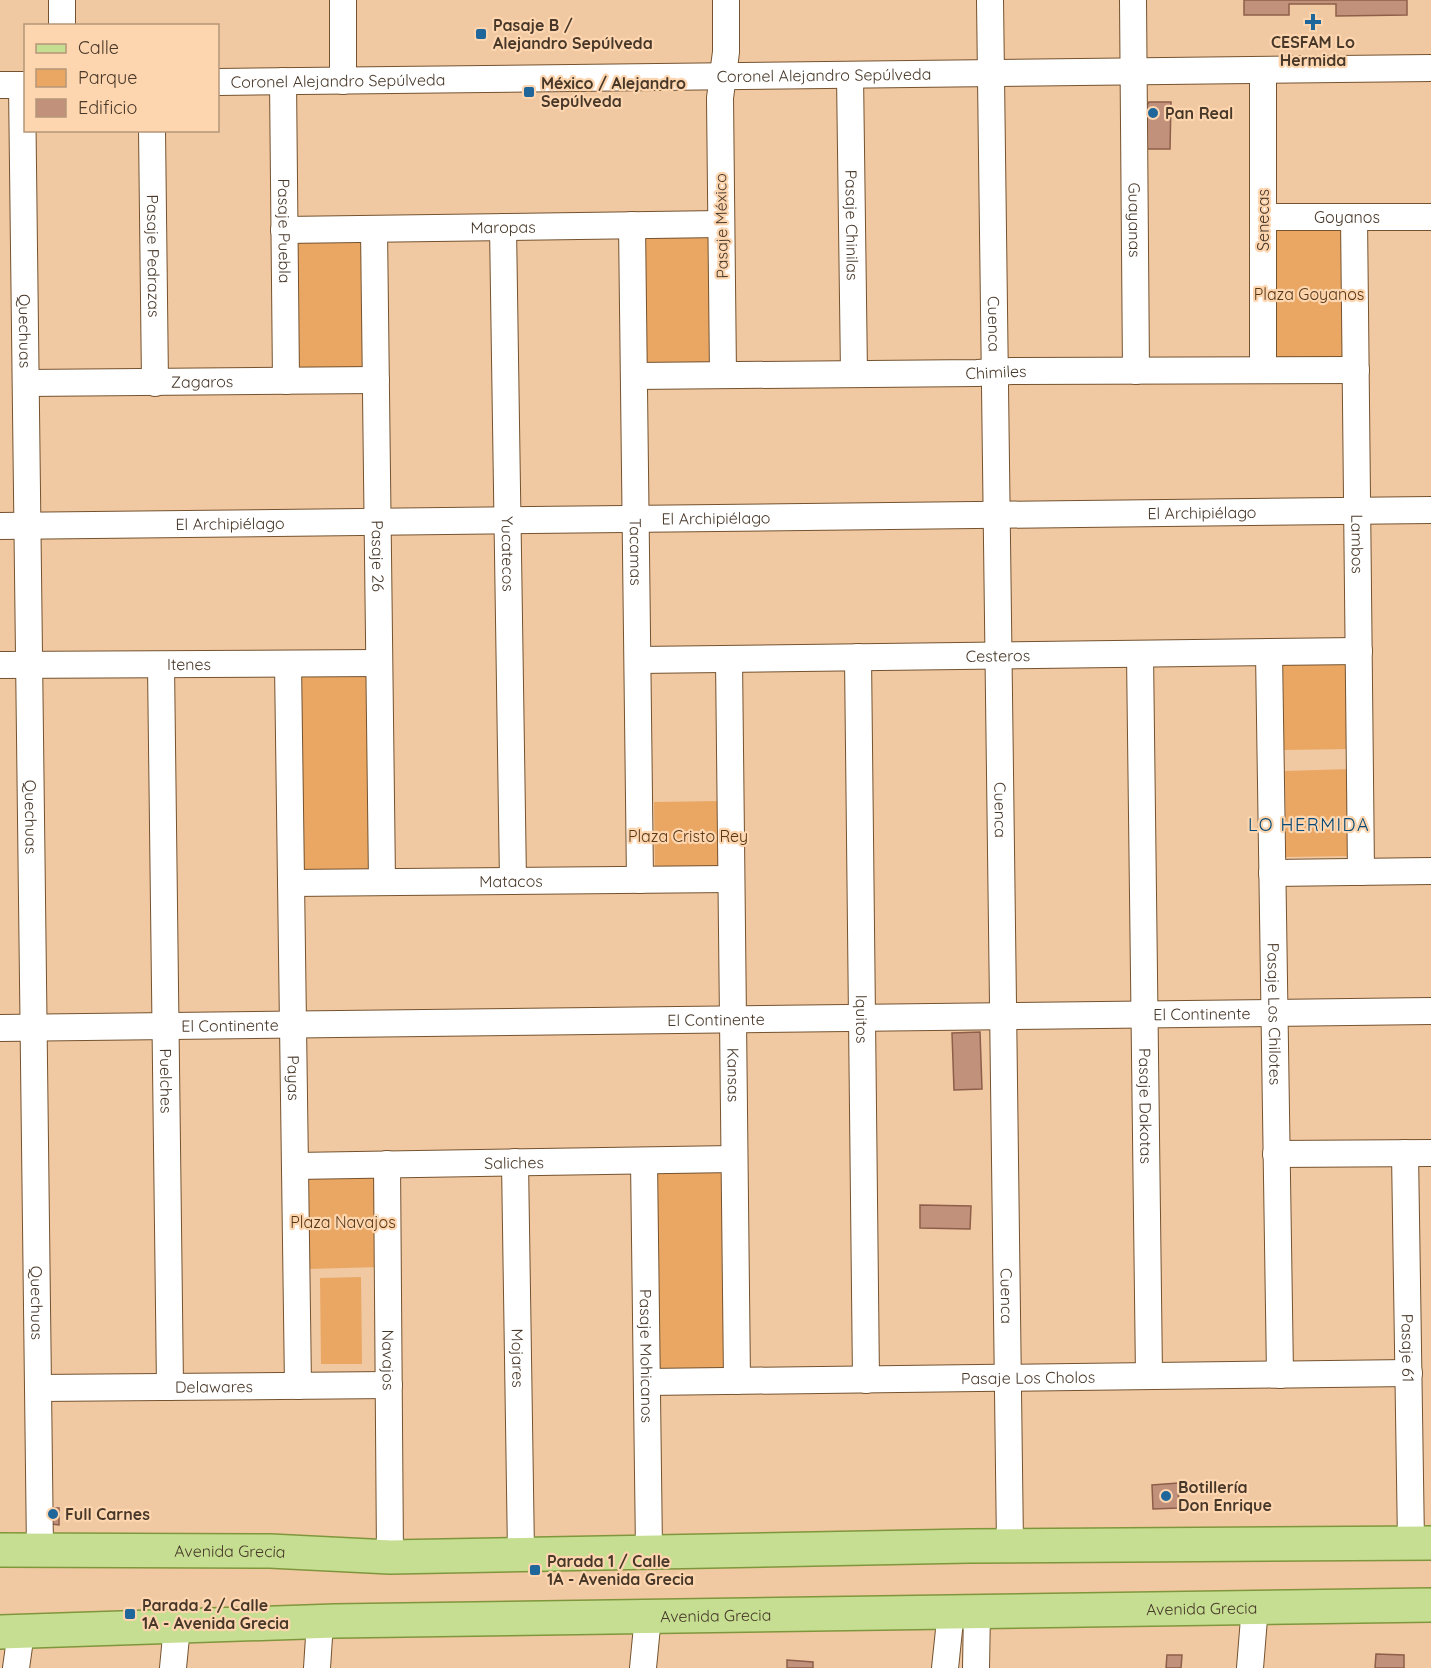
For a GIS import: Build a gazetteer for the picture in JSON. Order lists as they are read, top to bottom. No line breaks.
{"streets":{"main road":["Avenida Grecia"],"street":["Coronel Alejandro Sepúlveda","Goyanos","Senecas","Guayanas","Pasaje Chinilas","Pasaje México","Maropas","Pasaje Puebla","Pasaje Pedrazas","Cuenca","Quechuas","Chimiles","Zagaros","El Archipiélago","Lambos","Tacamas","Yucatecos","Pasaje 26","Cesteros","Itenes","Matacos","Pasaje Los Chilotes","El Continente","Iquitos","Kansas","Payas","Puelches","Pasaje Dakotas","Saliches","Pasaje 61","Pasaje Mohicanos","Mojares","Navajos","Pasaje Los Cholos","Delawares"]},"crossings":[["Coronel Alejandro Sepúlveda","Senecas"],["Coronel Alejandro Sepúlveda","Guayanas"],["Coronel Alejandro Sepúlveda","Pasaje Chinilas"],["Coronel Alejandro Sepúlveda","Pasaje México"],["Coronel Alejandro Sepúlveda","Pasaje Puebla"],["Coronel Alejandro Sepúlveda","Cuenca"],["Goyanos","Senecas"],["Goyanos","Lambos"],["Senecas","Chimiles"],["Guayanas","Chimiles"],["Pasaje Chinilas","Chimiles"],["Pasaje México","Maropas"],["Pasaje México","Chimiles"],["Maropas","Pasaje Puebla"],["Maropas","Tacamas"],["Maropas","Yucatecos"],["Maropas","Pasaje 26"],["Pasaje Puebla","Zagaros"],["Pasaje Pedrazas","Zagaros"],["Cuenca","Chimiles"],["Cuenca","El Archipiélago"],["Cuenca","Cesteros"],["Cuenca","El Continente"],["Cuenca","Pasaje Los Cholos"],["Cuenca","Avenida Grecia"],["Quechuas","Zagaros"],["Quechuas","El Archipiélago"],["Quechuas","Itenes"],["Quechuas","El Continente"],["Quechuas","Delawares"],["Quechuas","Avenida Grecia"],["Chimiles","Lambos"],["Chimiles","Tacamas"],["Zagaros","Pasaje 26"],["El Archipiélago","Lambos"],["El Archipiélago","Tacamas"],["El Archipiélago","Yucatecos"],["El Archipiélago","Pasaje 26"],["Lambos","Cesteros"],["Tacamas","Cesteros"],["Tacamas","Matacos"],["Yucatecos","Matacos"],["Pasaje 26","Itenes"],["Pasaje 26","Matacos"],["Cesteros","Pasaje Los Chilotes"],["Cesteros","Iquitos"],["Cesteros","Kansas"],["Cesteros","Pasaje Dakotas"],["Itenes","Payas"],["Itenes","Puelches"],["Matacos","Kansas"],["Matacos","Payas"],["Pasaje Los Chilotes","El Continente"],["Pasaje Los Chilotes","Pasaje Los Cholos"],["El Continente","Iquitos"],["El Continente","Kansas"],["El Continente","Payas"],["El Continente","Puelches"],["El Continente","Pasaje Dakotas"],["Iquitos","Pasaje Los Cholos"],["Kansas","Saliches"],["Kansas","Pasaje Los Cholos"],["Payas","Saliches"],["Payas","Delawares"],["Puelches","Delawares"],["Pasaje Dakotas","Pasaje Los Cholos"],["Saliches","Pasaje Mohicanos"],["Saliches","Mojares"],["Saliches","Navajos"],["Pasaje 61","Pasaje Los Cholos"],["Pasaje 61","Avenida Grecia"],["Pasaje Mohicanos","Pasaje Los Cholos"],["Pasaje Mohicanos","Avenida Grecia"],["Mojares","Avenida Grecia"],["Navajos","Delawares"],["Navajos","Avenida Grecia"]],"districts":["LO HERMIDA"],"parks":["Plaza Goyanos","Plaza Cristo Rey","Plaza Navajos"],"places":{"health":["CESFAM Lo Hermida"],"transit":["Pasaje B / Alejandro Sepúlveda","México / Alejandro Sepúlveda","Parada 1 / Calle 1A - Avenida Grecia","Parada 2 / Calle 1A - Avenida Grecia"],"other":["Pan Real","Botillería Don Enrique","Full Carnes"]},"legend":["Calle","Parque","Edificio"]}
